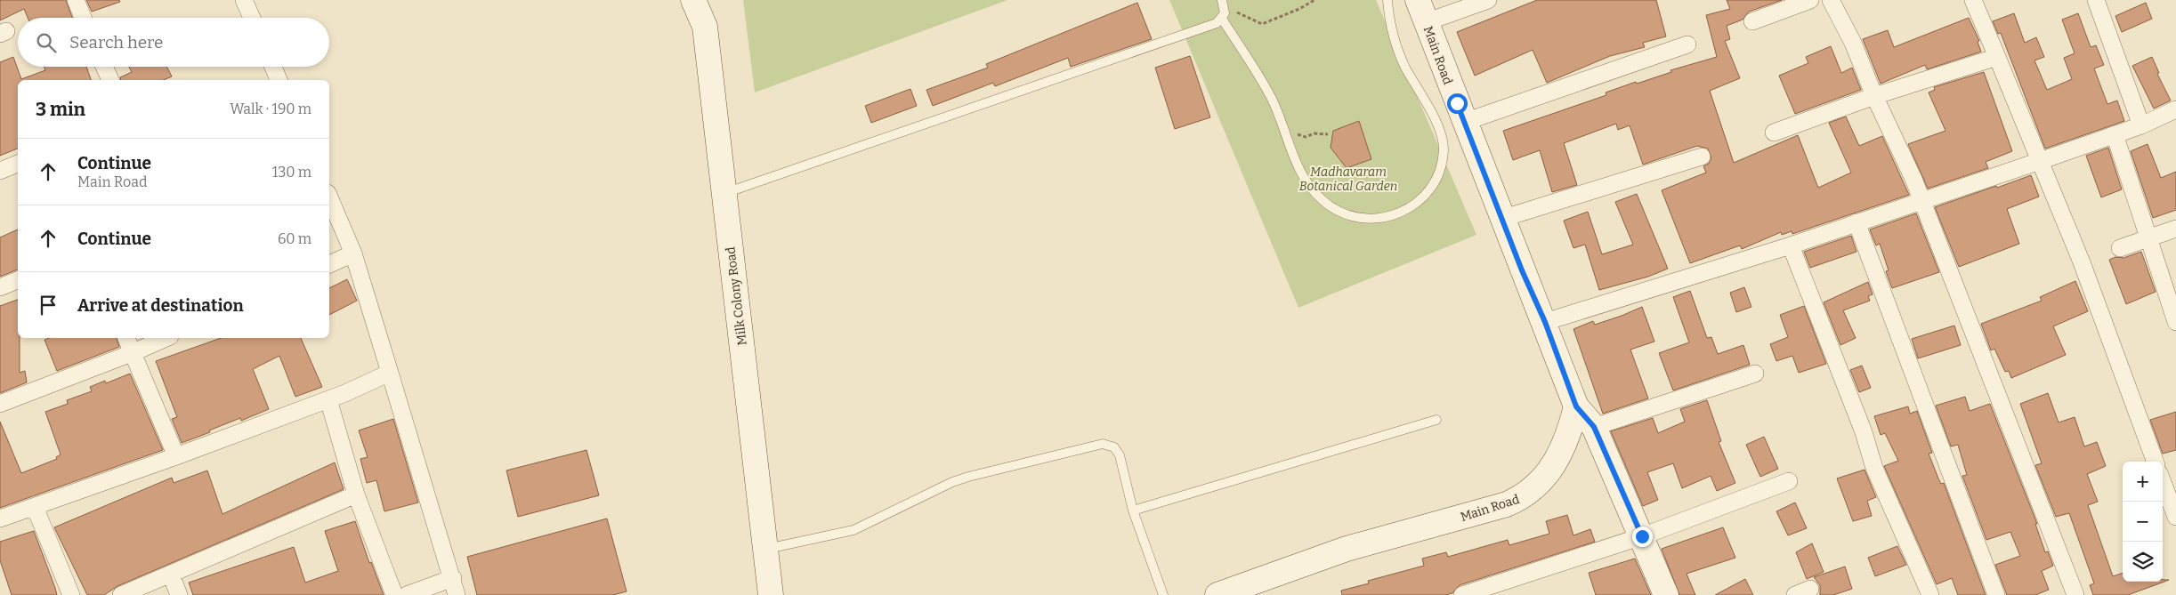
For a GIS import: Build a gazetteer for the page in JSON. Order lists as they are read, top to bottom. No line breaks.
{"streets":{"street":["Main Road","Milk Colony Road"]},"parks":["Madhavaram Botanical Garden"],"page":{"search":"Search here","heading":["3 min","Walk · 190 m"],"list":[["Continue","Main Road","130 m"],["Continue","60 m"],"Arrive at destination"],"map_buttons":["+","−"]}}
